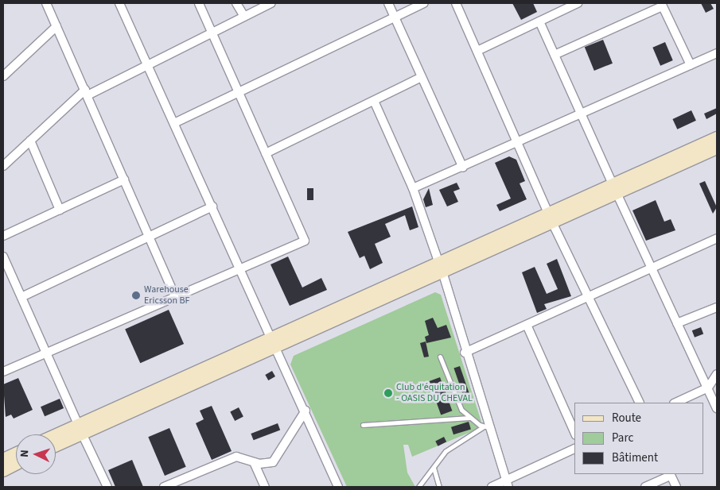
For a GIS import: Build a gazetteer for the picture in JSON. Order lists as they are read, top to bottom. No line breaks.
{"places":["Warehouse Ericsson BF","Club d'équitation - OASIS DU CHEVAL"],"legend":["Route","Parc","Bâtiment"],"north":"left"}
